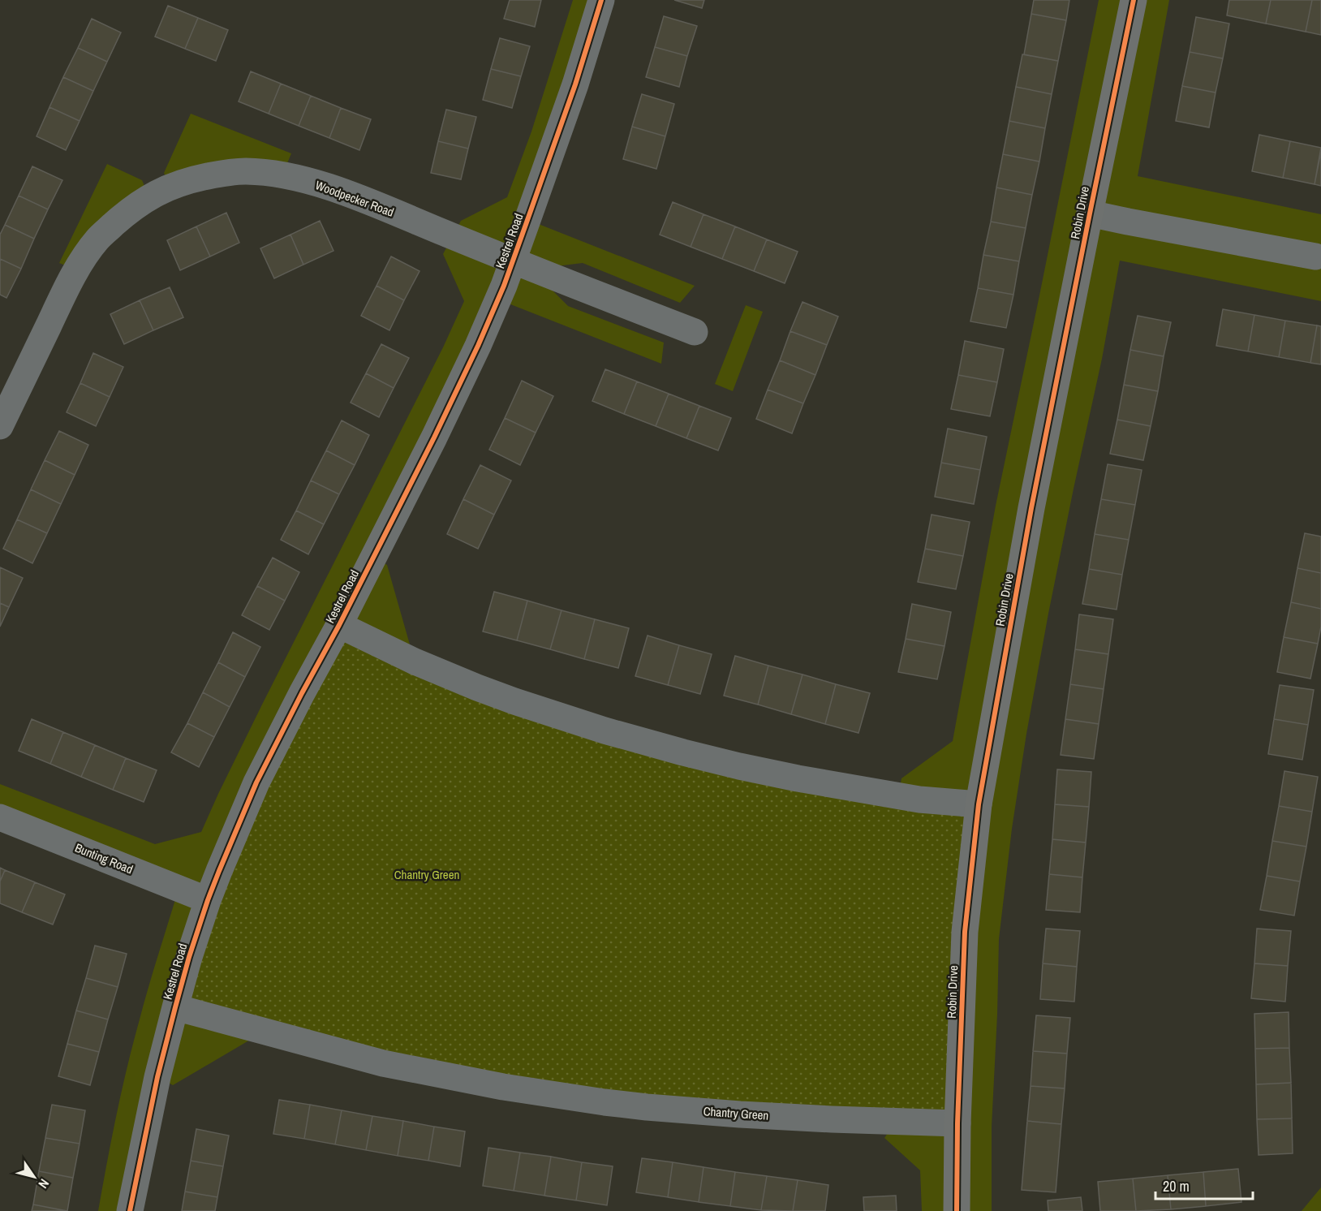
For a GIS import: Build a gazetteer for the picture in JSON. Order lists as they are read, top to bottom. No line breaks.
{"streets":{"street":["Woodpecker Road","Robin Drive","Kestrel Road","Bunting Road","Chantry Green"]},"crossings":[["Woodpecker Road","Kestrel Road"],["Robin Drive","Chantry Green"],["Kestrel Road","Bunting Road"],["Kestrel Road","Chantry Green"]],"parks":["Chantry Green"],"scale_bar":"20 m","north":"bottom right"}
